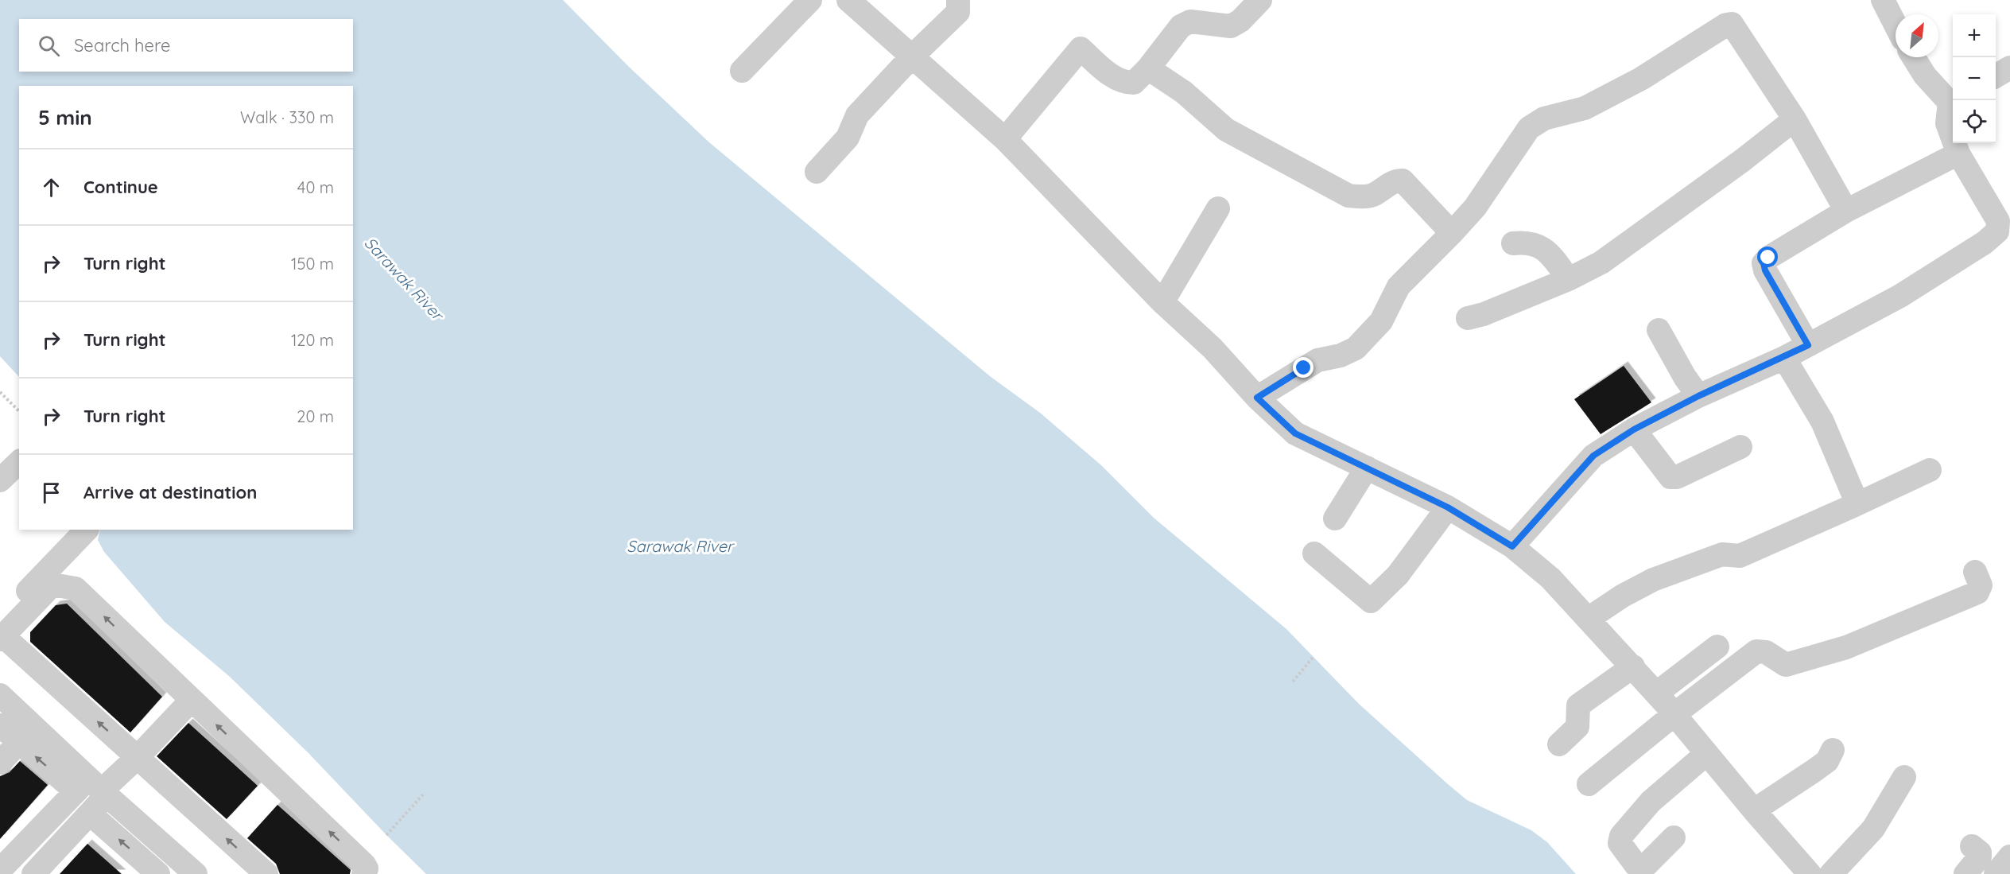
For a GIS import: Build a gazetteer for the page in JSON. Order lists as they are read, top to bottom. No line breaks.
{"water":["Sarawak River"],"north":"top right","page":{"map_buttons":["+","−"],"search":"Search here","heading":["5 min","Walk · 330 m"],"list":[["Continue","40 m"],["Turn right","150 m"],["Turn right","120 m"],["Turn right","20 m"],"Arrive at destination"]}}
